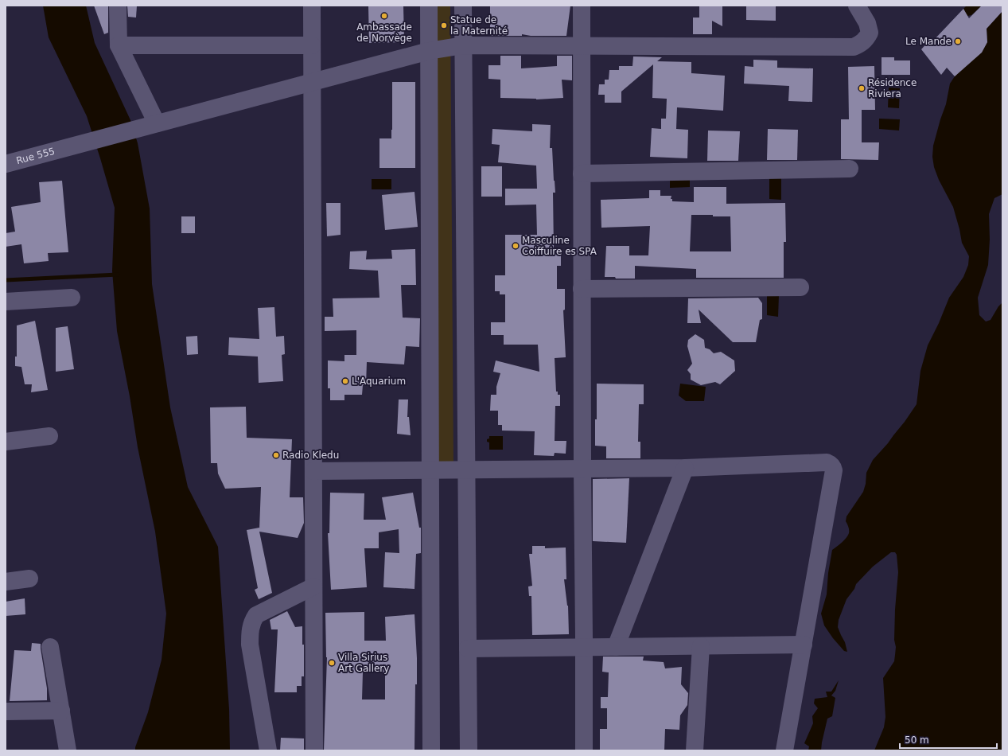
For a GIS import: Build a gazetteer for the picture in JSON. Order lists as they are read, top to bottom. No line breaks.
{"streets":{"street":["Rue 555"]},"places":["Ambassade de Norvège","Statue de la Maternité","Le Mande","Résidence Riviera","Masculine Coiffuire es SPA","L'Aquarium","Radio Kledu","Villa Sirius Art Gallery"],"scale_bar":"50 m"}
